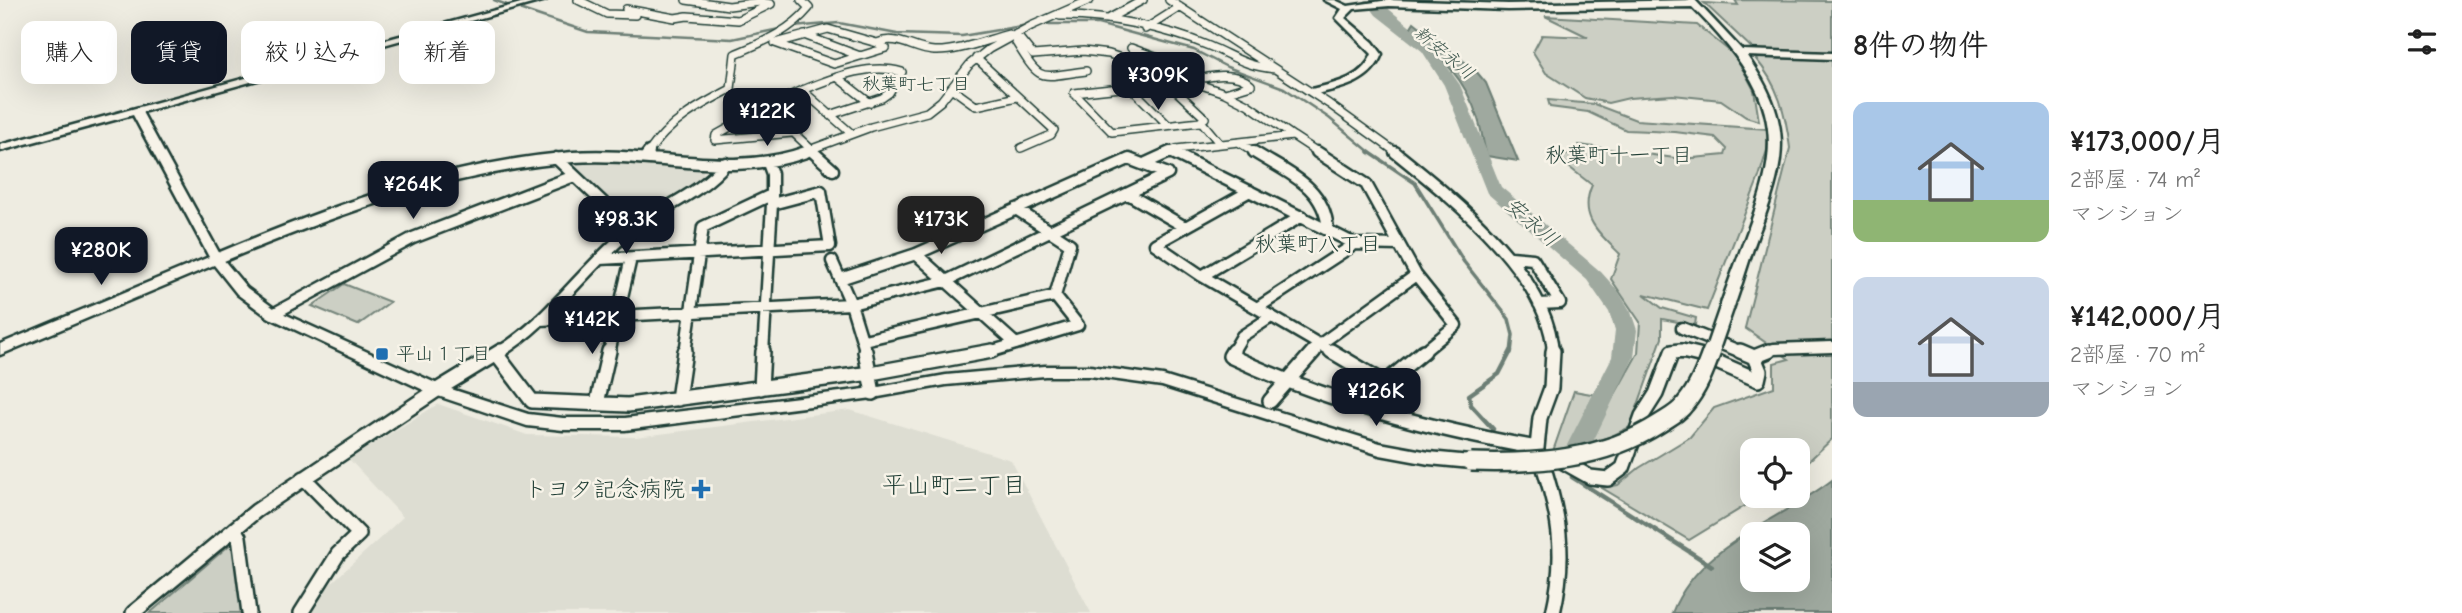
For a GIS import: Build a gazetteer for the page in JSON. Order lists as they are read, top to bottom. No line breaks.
{"districts":["秋葉町七丁目","秋葉町十一丁目","秋葉町八丁目","平山町二丁目"],"water":["新安永川","安永川"],"places":{"transit":["平山１丁目"],"health":["トヨタ記念病院"]},"page":{"heading":"8件の物件","chip":["購入","賃貸","絞り込み","新着"],"price":["¥309K","¥122K","¥264K","¥98.3K","¥173K","¥280K","¥142K","¥126K"],"list":[{"name":"¥173,000/月","note":"2部屋 · 74 m² · マンション"},{"name":"¥142,000/月","note":"2部屋 · 70 m² · マンション"}]}}
